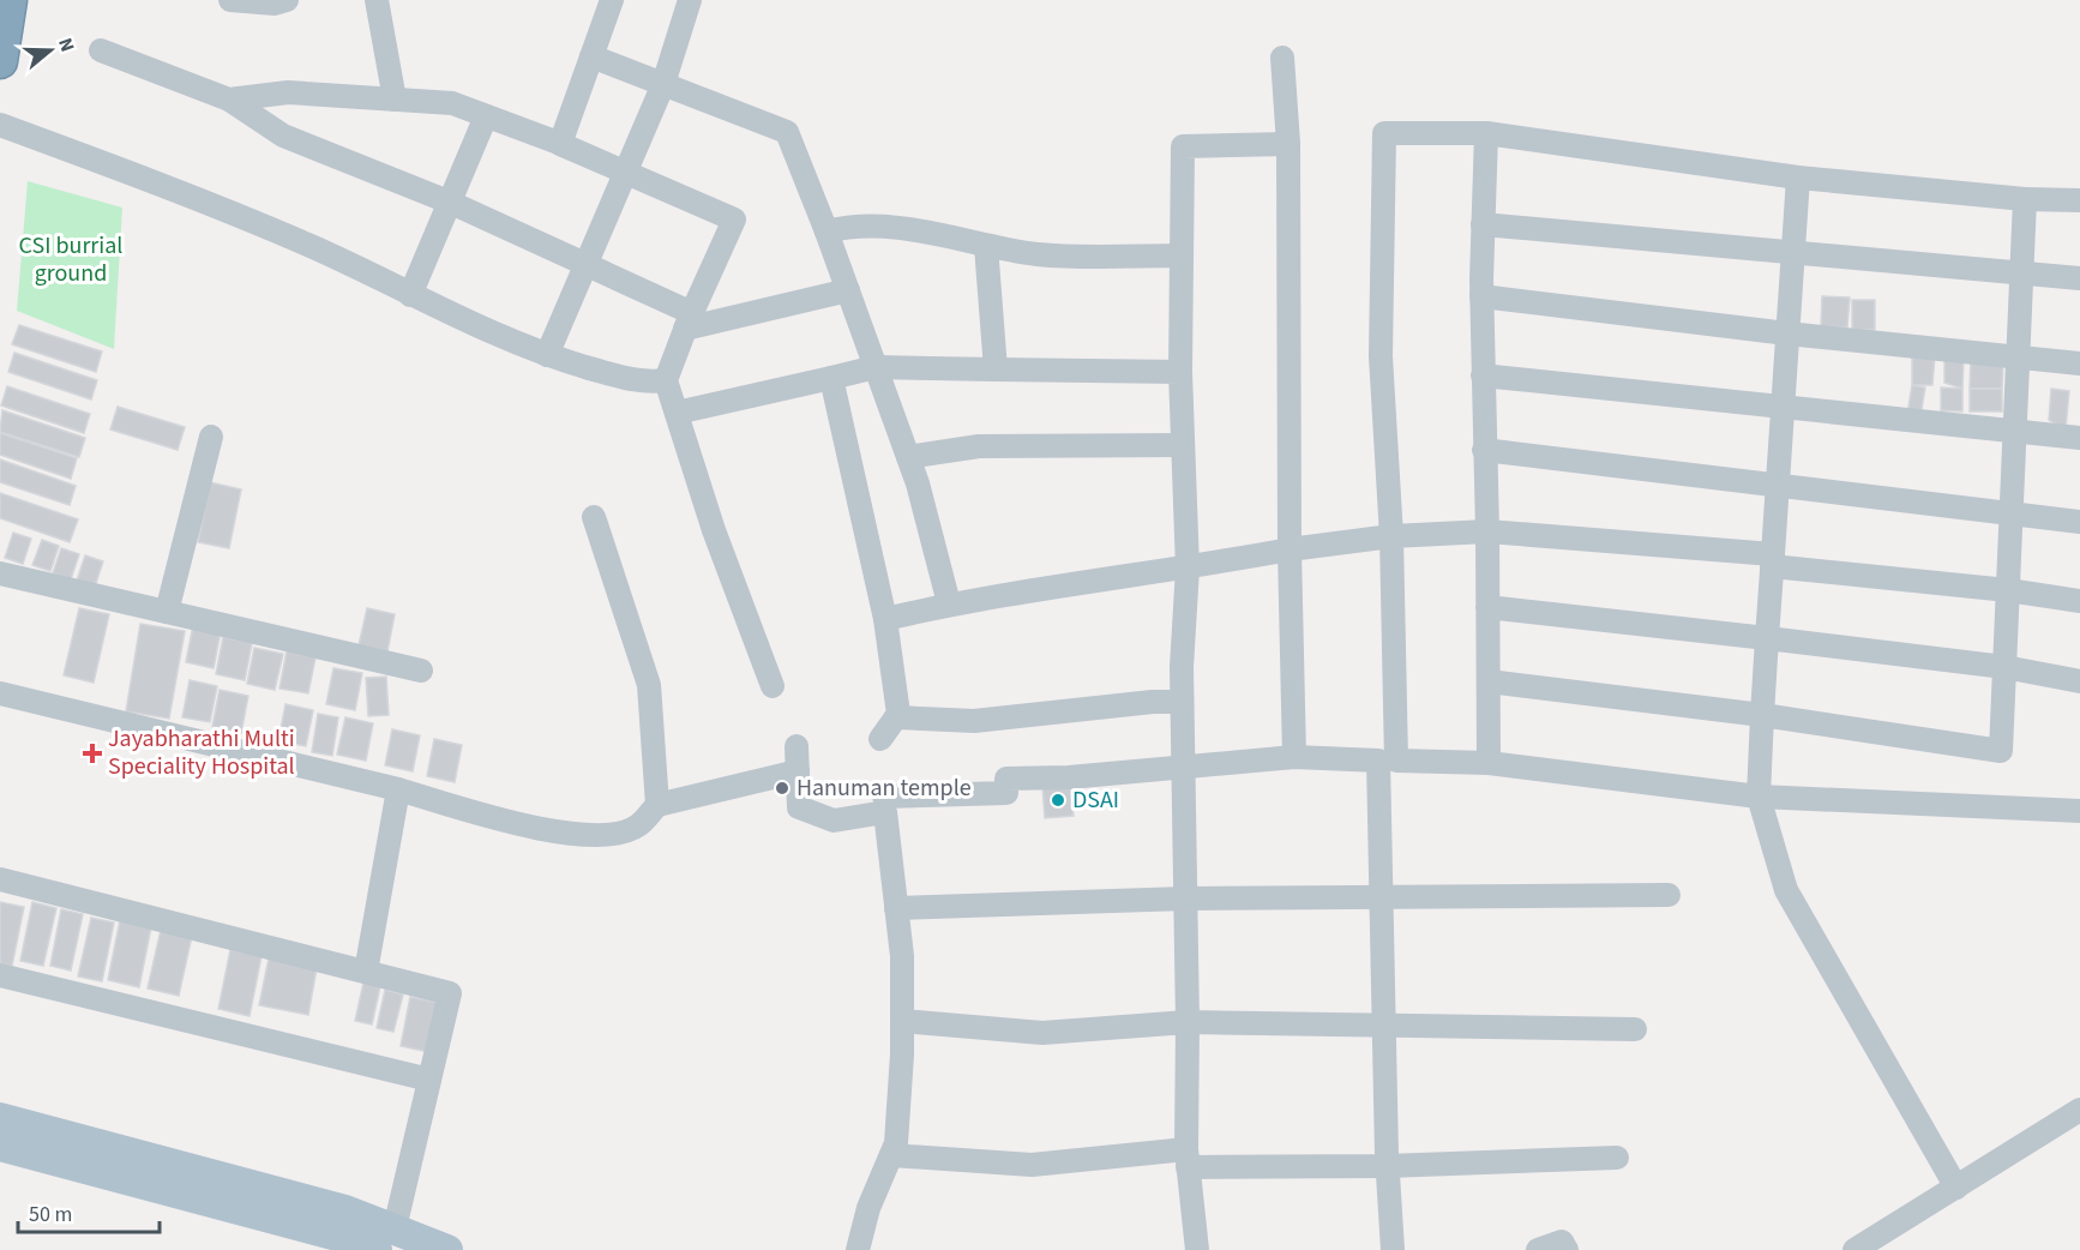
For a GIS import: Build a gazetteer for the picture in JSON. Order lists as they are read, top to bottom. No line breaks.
{"parks":["CSI burrial ground"],"places":{"health":["Jayabharathi Multi Speciality Hospital"],"other":["Hanuman temple","DSAI"]},"scale_bar":"50 m","north":"right"}
